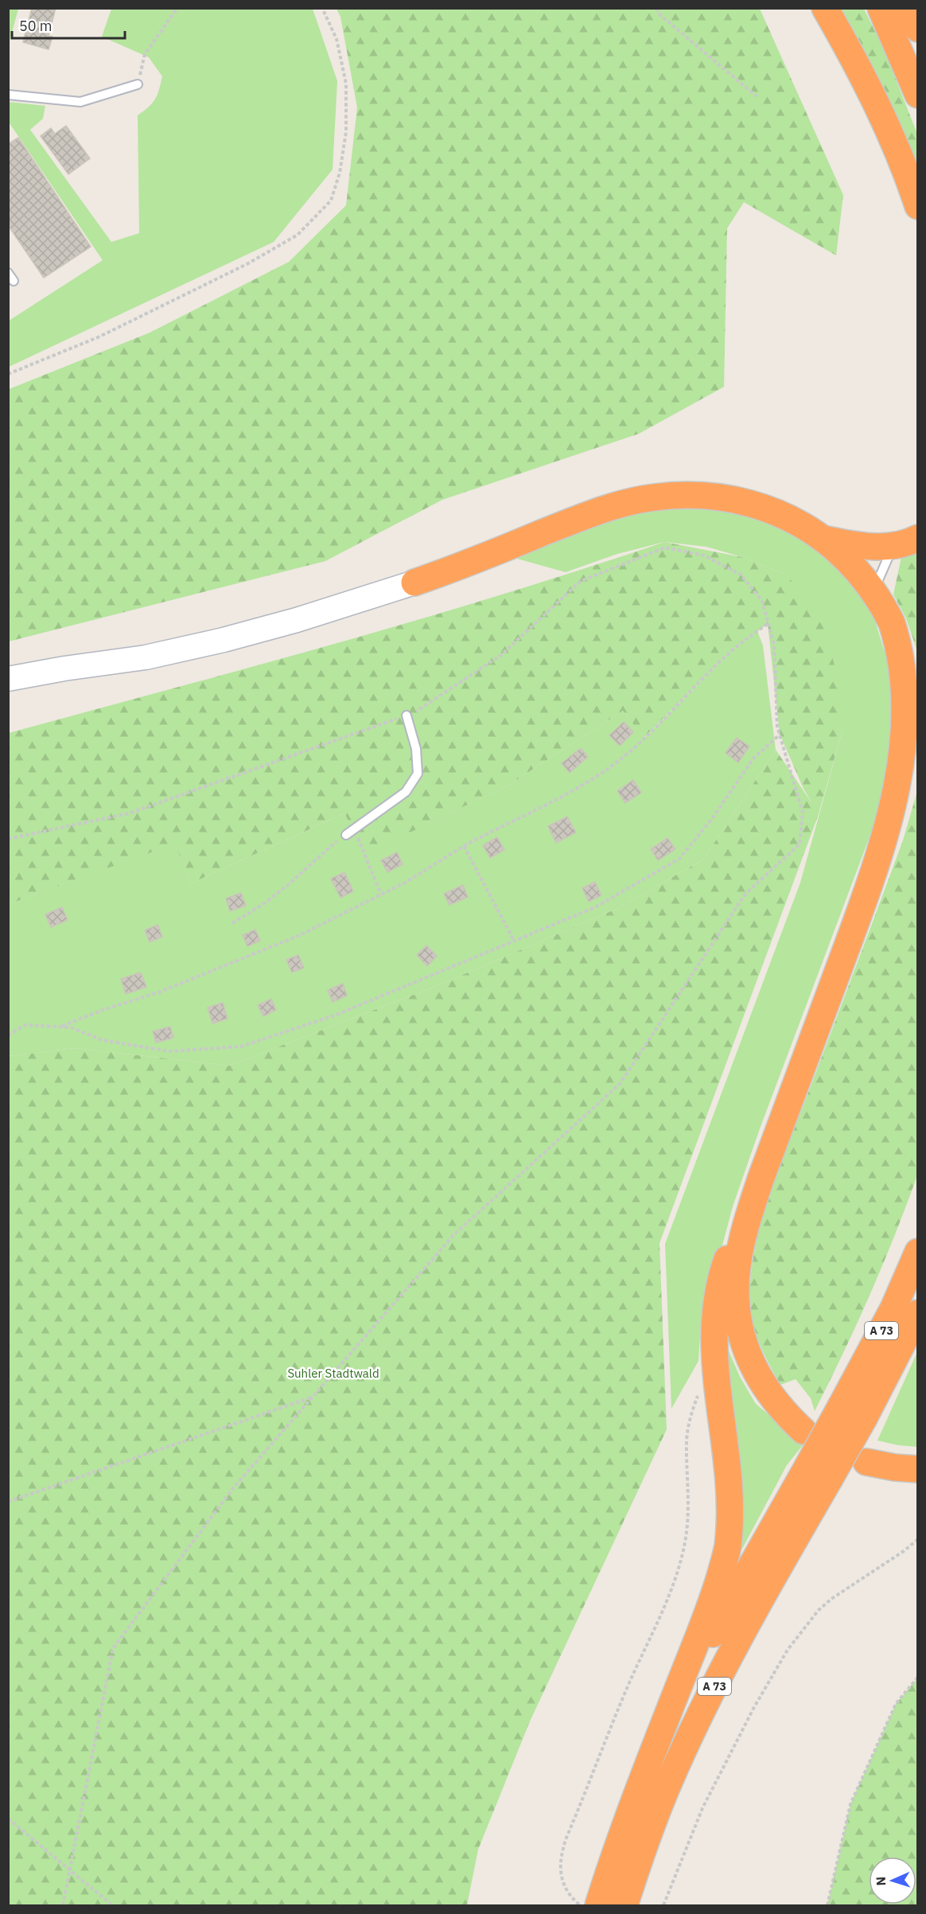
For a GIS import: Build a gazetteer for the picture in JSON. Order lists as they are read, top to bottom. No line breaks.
{"streets":{"highway":["A 73"]},"parks":["Suhler Stadtwald"],"scale_bar":"50 m","north":"left"}
